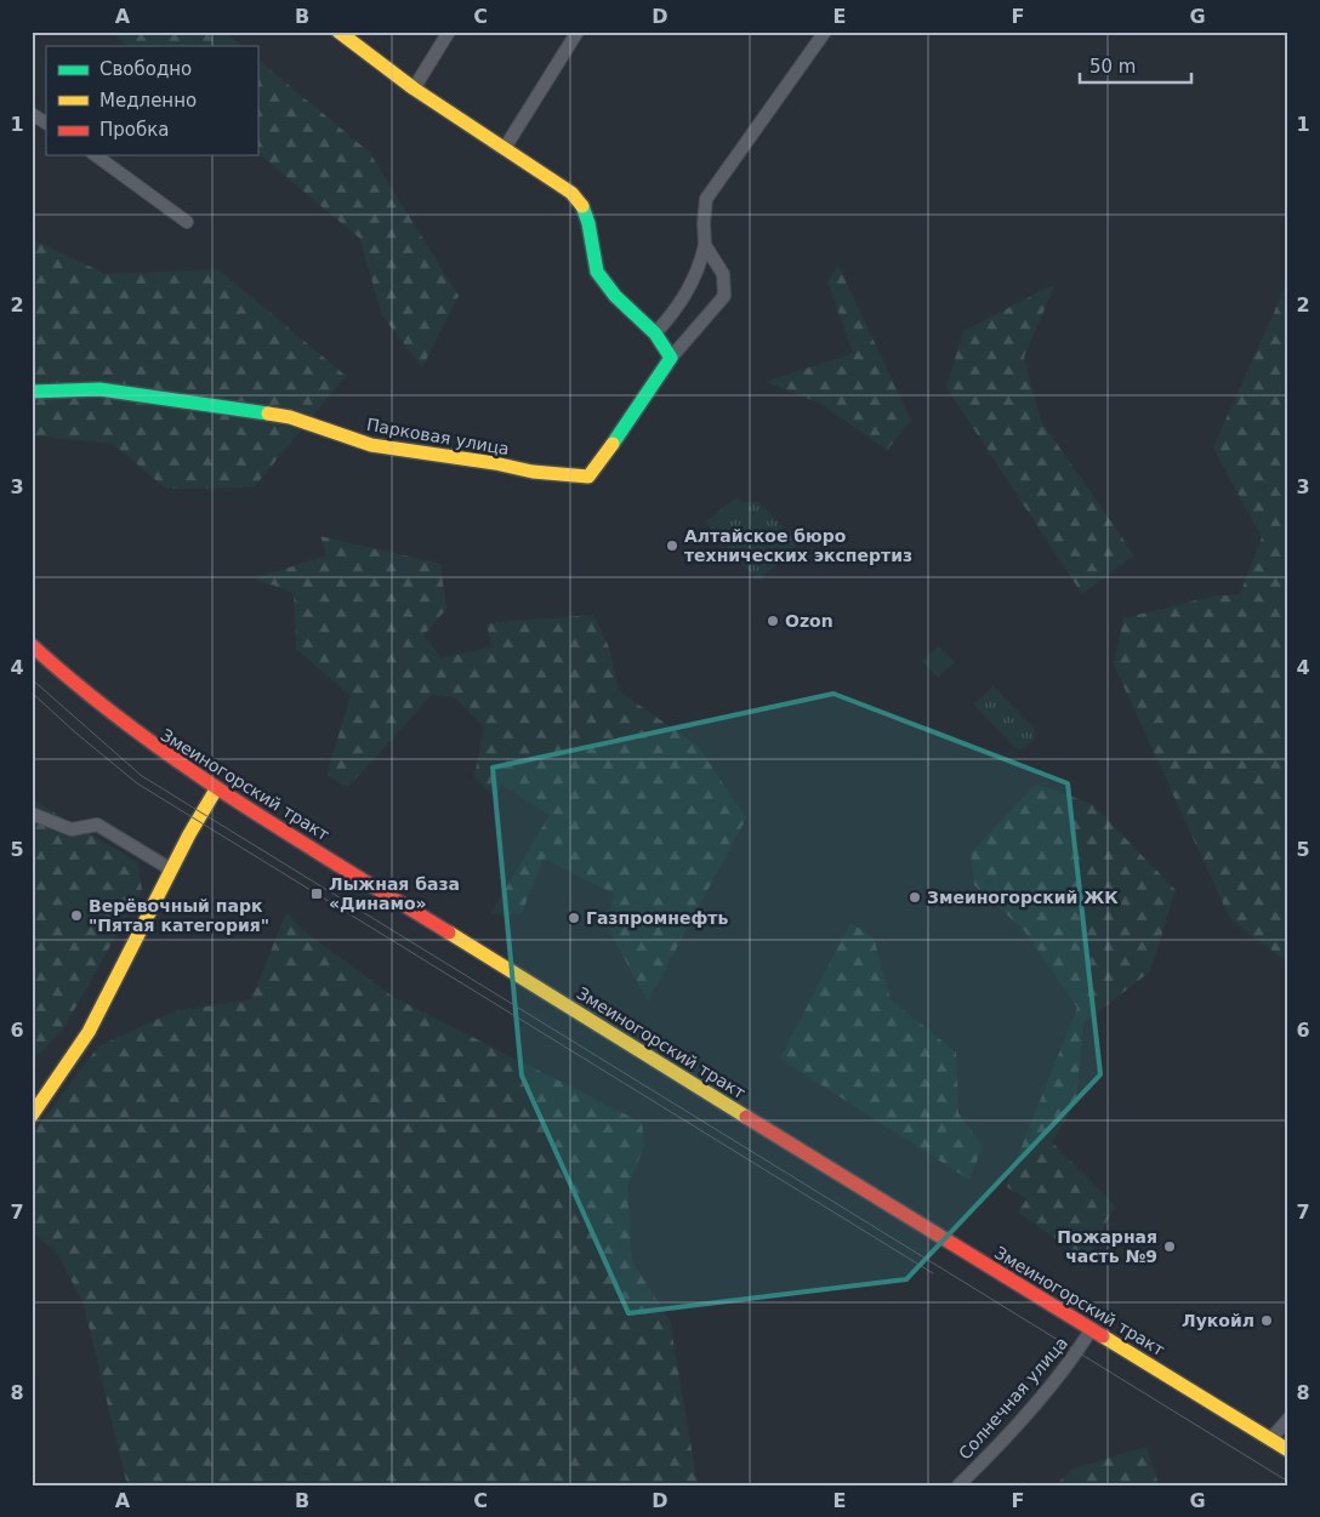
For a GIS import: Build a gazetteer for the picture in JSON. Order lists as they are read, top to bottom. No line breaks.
{"streets":{"main road":["Парковая улица","Змеиногорский тракт"],"street":["Солнечная улица"]},"crossings":[["Змеиногорский тракт","Солнечная улица"]],"places":{"other":["Алтайское бюро технических экспертиз","Ozon","Змеиногорский ЖК","Верёвочный парк \"Пятая категория\"","Газпромнефть","Пожарная часть №9","Лукойл"],"transit":["Лыжная база «Динамо»"]},"legend":["Свободно","Медленно","Пробка"],"scale_bar":"50 m","grid":{"columns":["A","B","C","D","E","F","G"],"rows":["1","2","3","4","5","6","7","8"]}}
